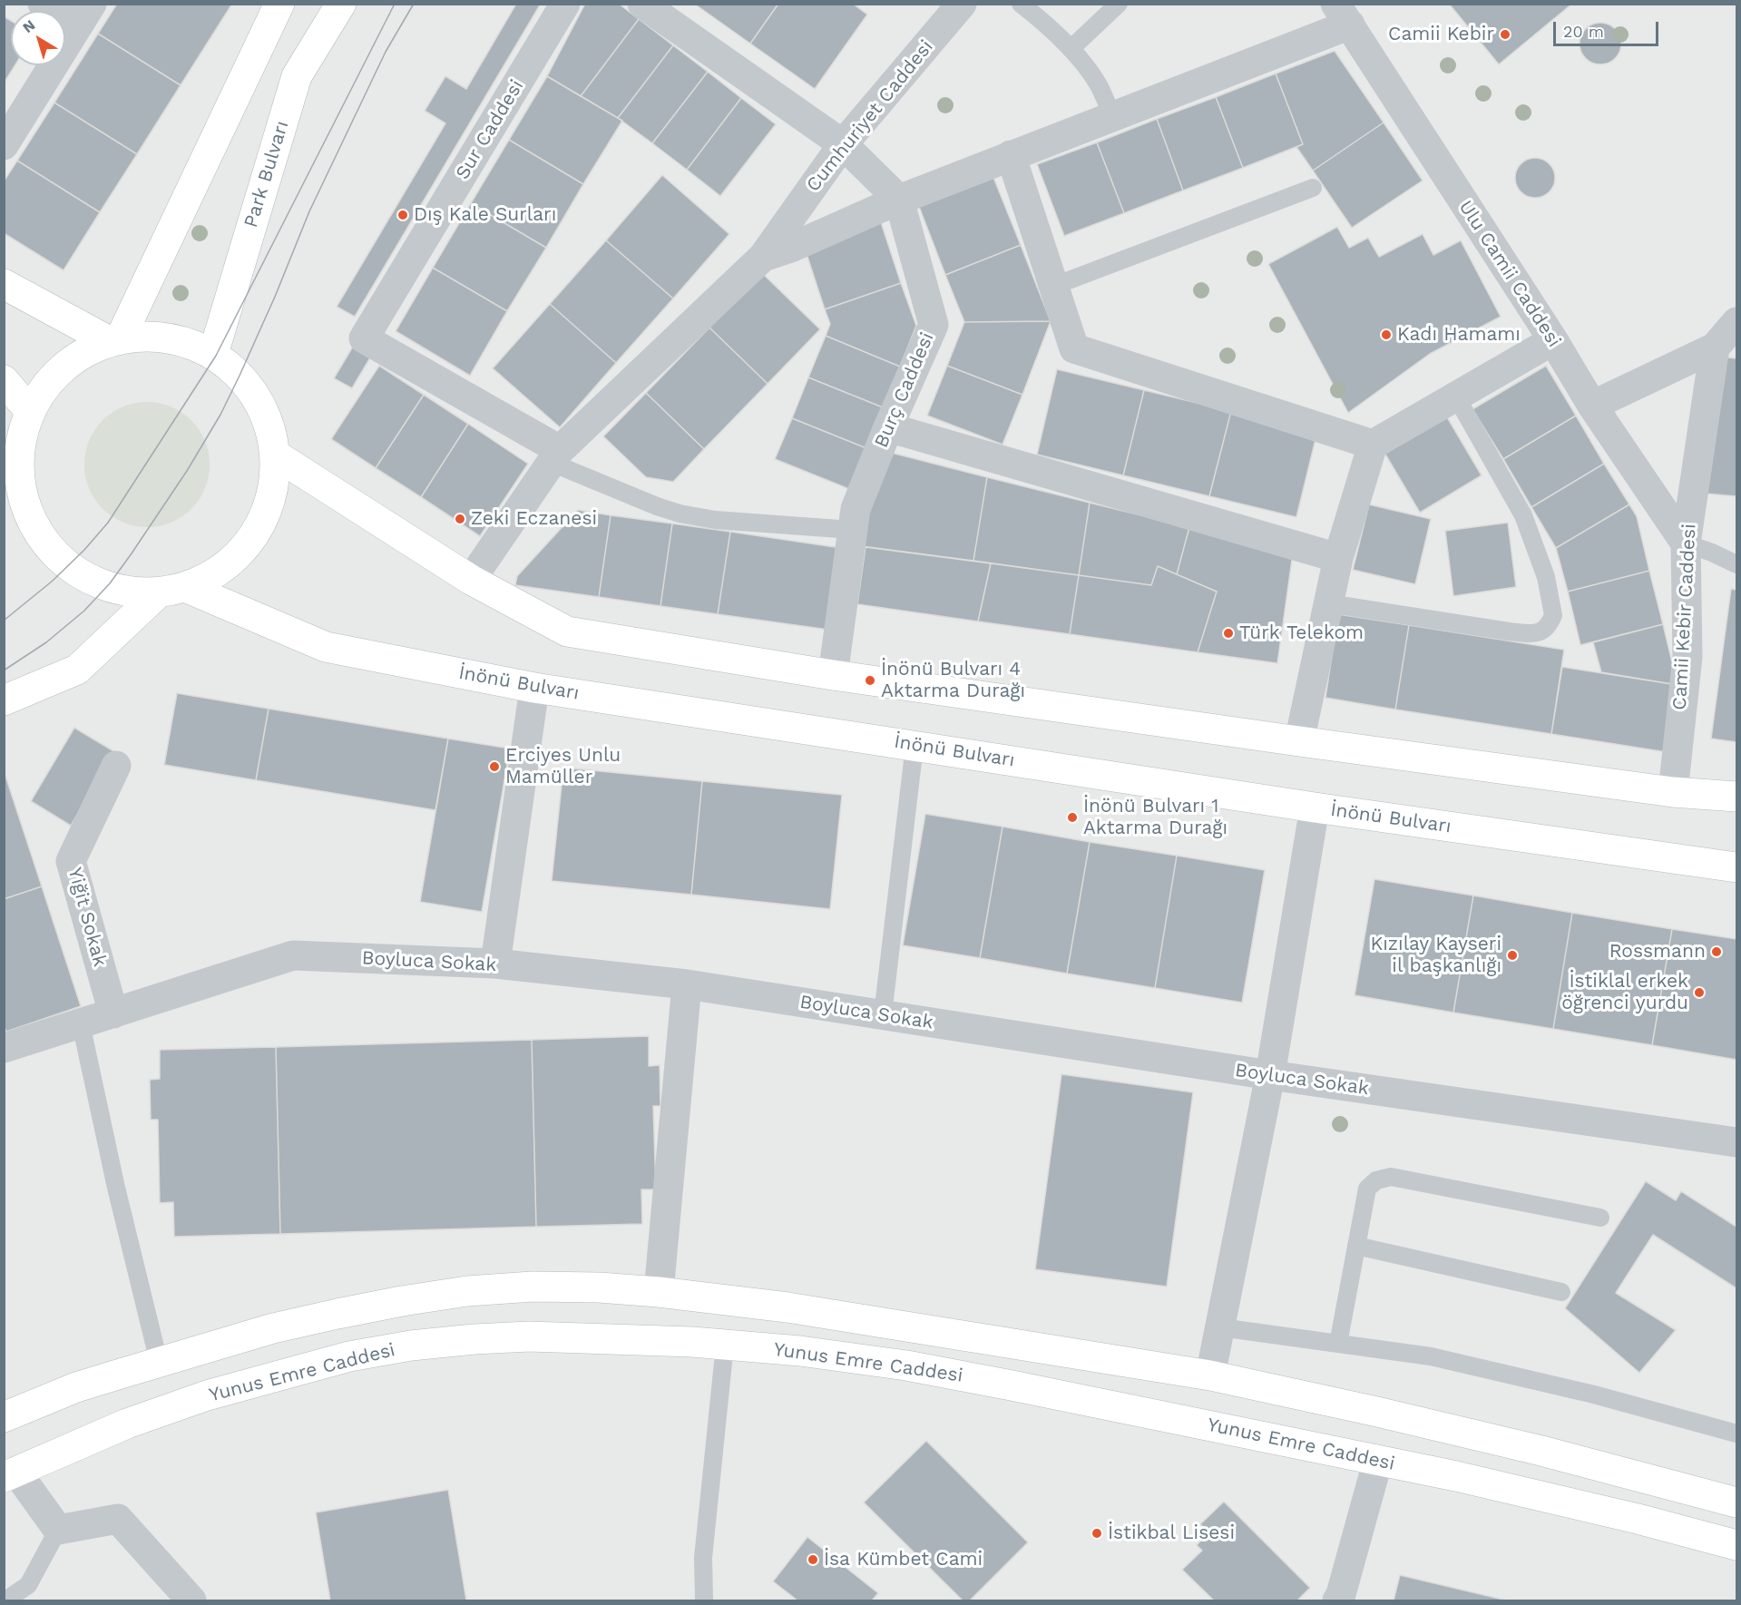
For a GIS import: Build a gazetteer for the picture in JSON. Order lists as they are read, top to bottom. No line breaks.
{"streets":{"main road":["Park Bulvarı","İnönü Bulvarı","Yunus Emre Caddesi"],"street":["Cumhuriyet Caddesi","Sur Caddesi","Ulu Camii Caddesi","Burç Caddesi","Camii Kebir Caddesi","Yiğit Sokak","Boyluca Sokak"]},"crossings":[["Ulu Camii Caddesi","Camii Kebir Caddesi"],["Yiğit Sokak","Boyluca Sokak"]],"places":["Camii Kebir","Dış Kale Surları","Kadı Hamamı","Zeki Eczanesi","Türk Telekom","İnönü Bulvarı 4 Aktarma Durağı","Erciyes Unlu Mamüller","İnönü Bulvarı 1 Aktarma Durağı","Rossmann","Kızılay Kayseri il başkanlığı","İstiklal erkek öğrenci yurdu","İstikbal Lisesi","İsa Kümbet Cami"],"scale_bar":"20 m","north":"top left"}
